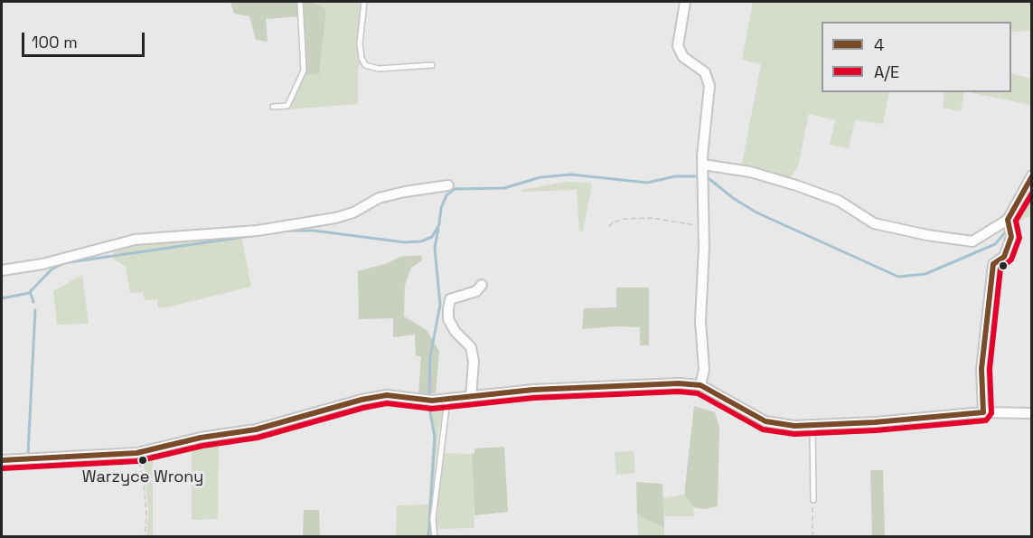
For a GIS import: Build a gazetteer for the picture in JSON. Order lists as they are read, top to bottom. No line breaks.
{"places":["Warzyce Wrony"],"lines":["transit line 4","transit line A/E"],"legend":["4","A/E"],"scale_bar":"100 m"}
